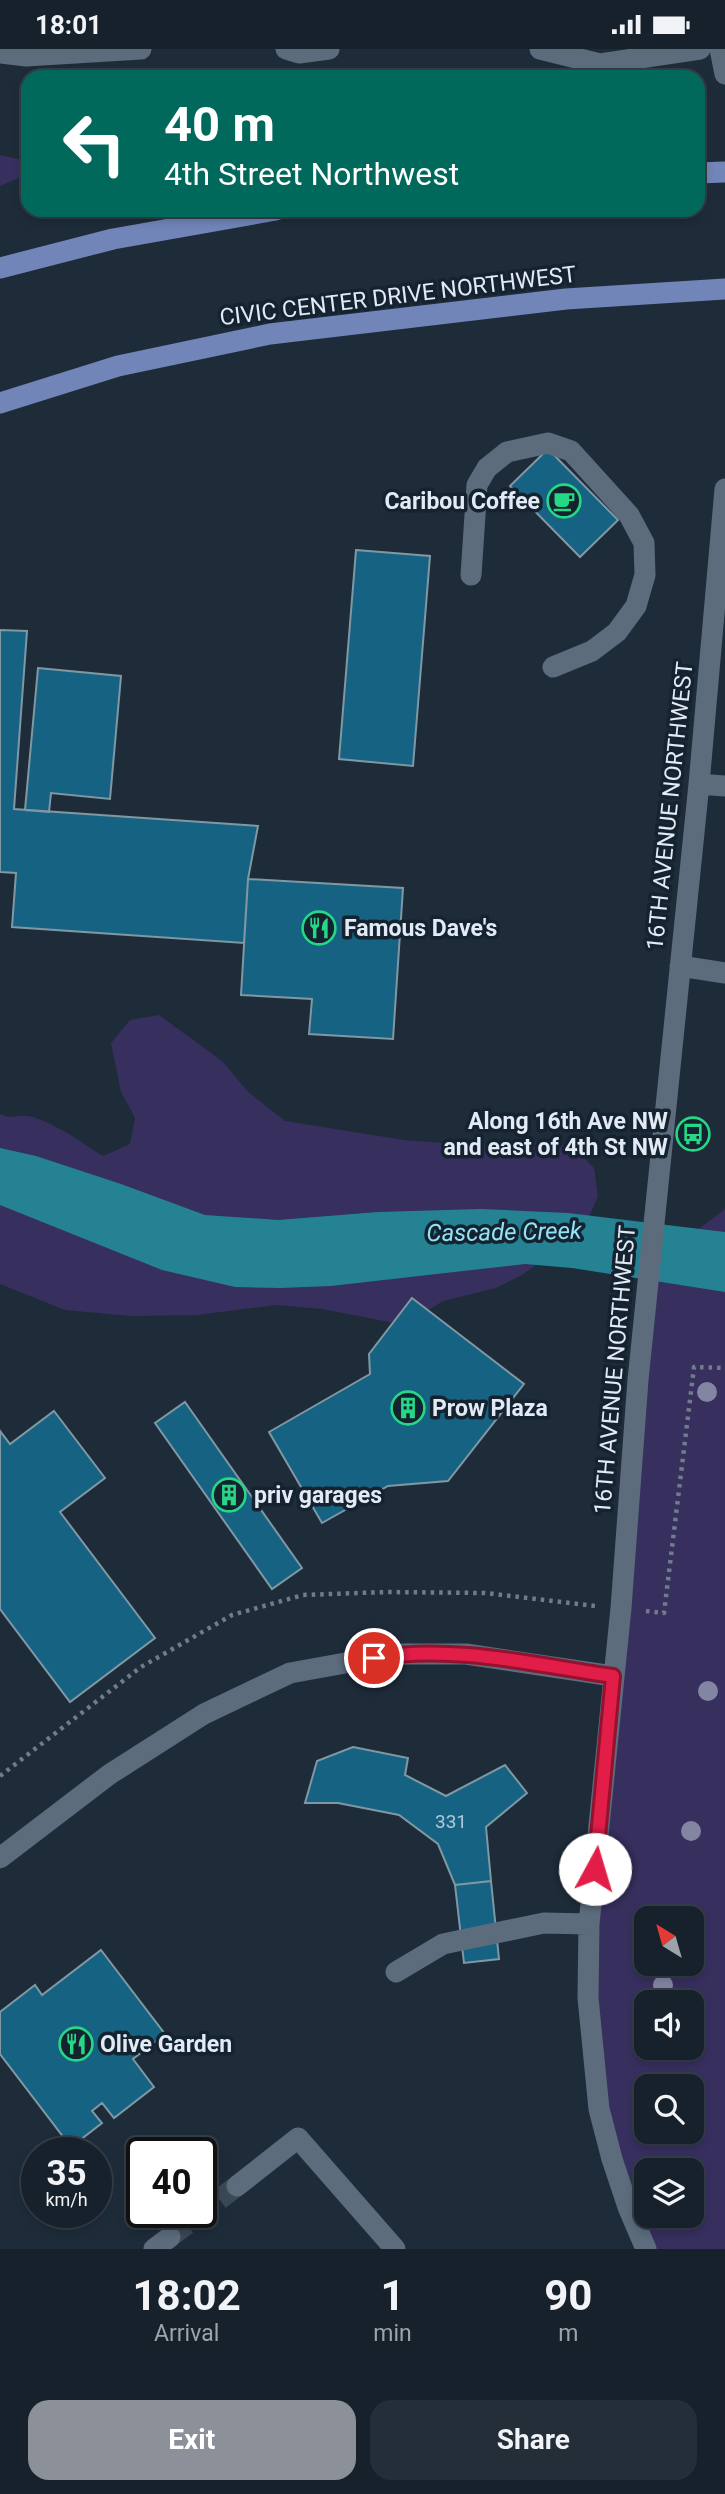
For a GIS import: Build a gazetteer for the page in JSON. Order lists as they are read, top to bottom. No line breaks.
{"streets":{"main road":["CIVIC CENTER DRIVE NORTHWEST"],"street":["16TH AVENUE NORTHWEST"]},"water":["Cascade Creek"],"places":{"cafe":["Caribou Coffee"],"restaurant":["Famous Dave's","Olive Garden"],"bus stop":["Along 16th Ave NW and east of 4th St NW"],"building":["Prow Plaza","priv garages"]},"house_numbers":["331"],"north":"top left","page":{"status":"18:01","turn":["40 m","4th Street Northwest"],"speed":"35 km/h","limit":"40","eta":["18:02","Arrival","1","min","90","m"],"buttons":["Exit","Share"]}}
